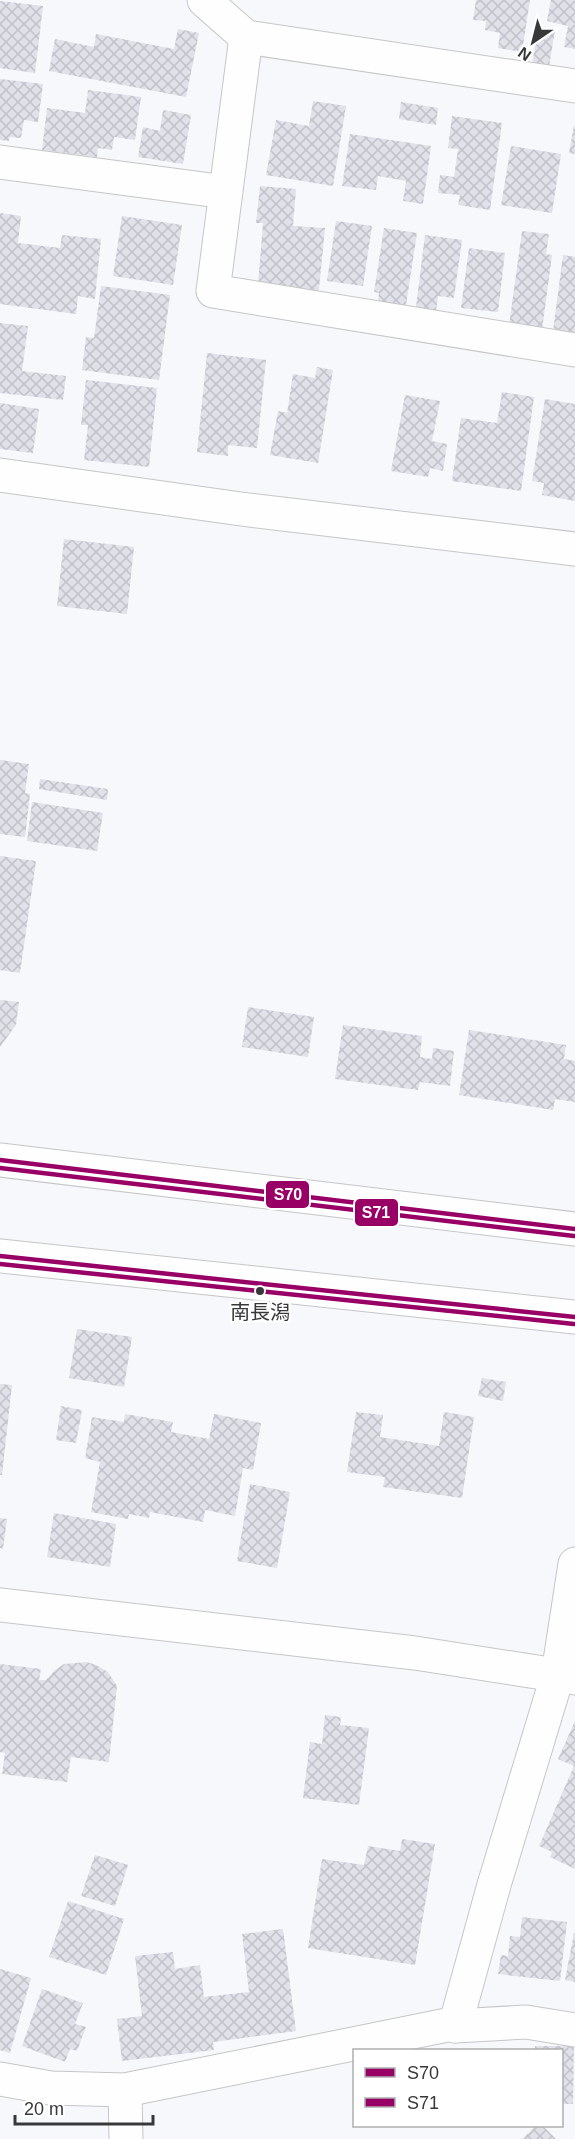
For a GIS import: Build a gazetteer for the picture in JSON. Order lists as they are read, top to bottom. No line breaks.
{"places":["南長潟"],"lines":["transit line S70","transit line S71"],"legend":["S70","S71"],"scale_bar":"20 m","north":"bottom left"}
